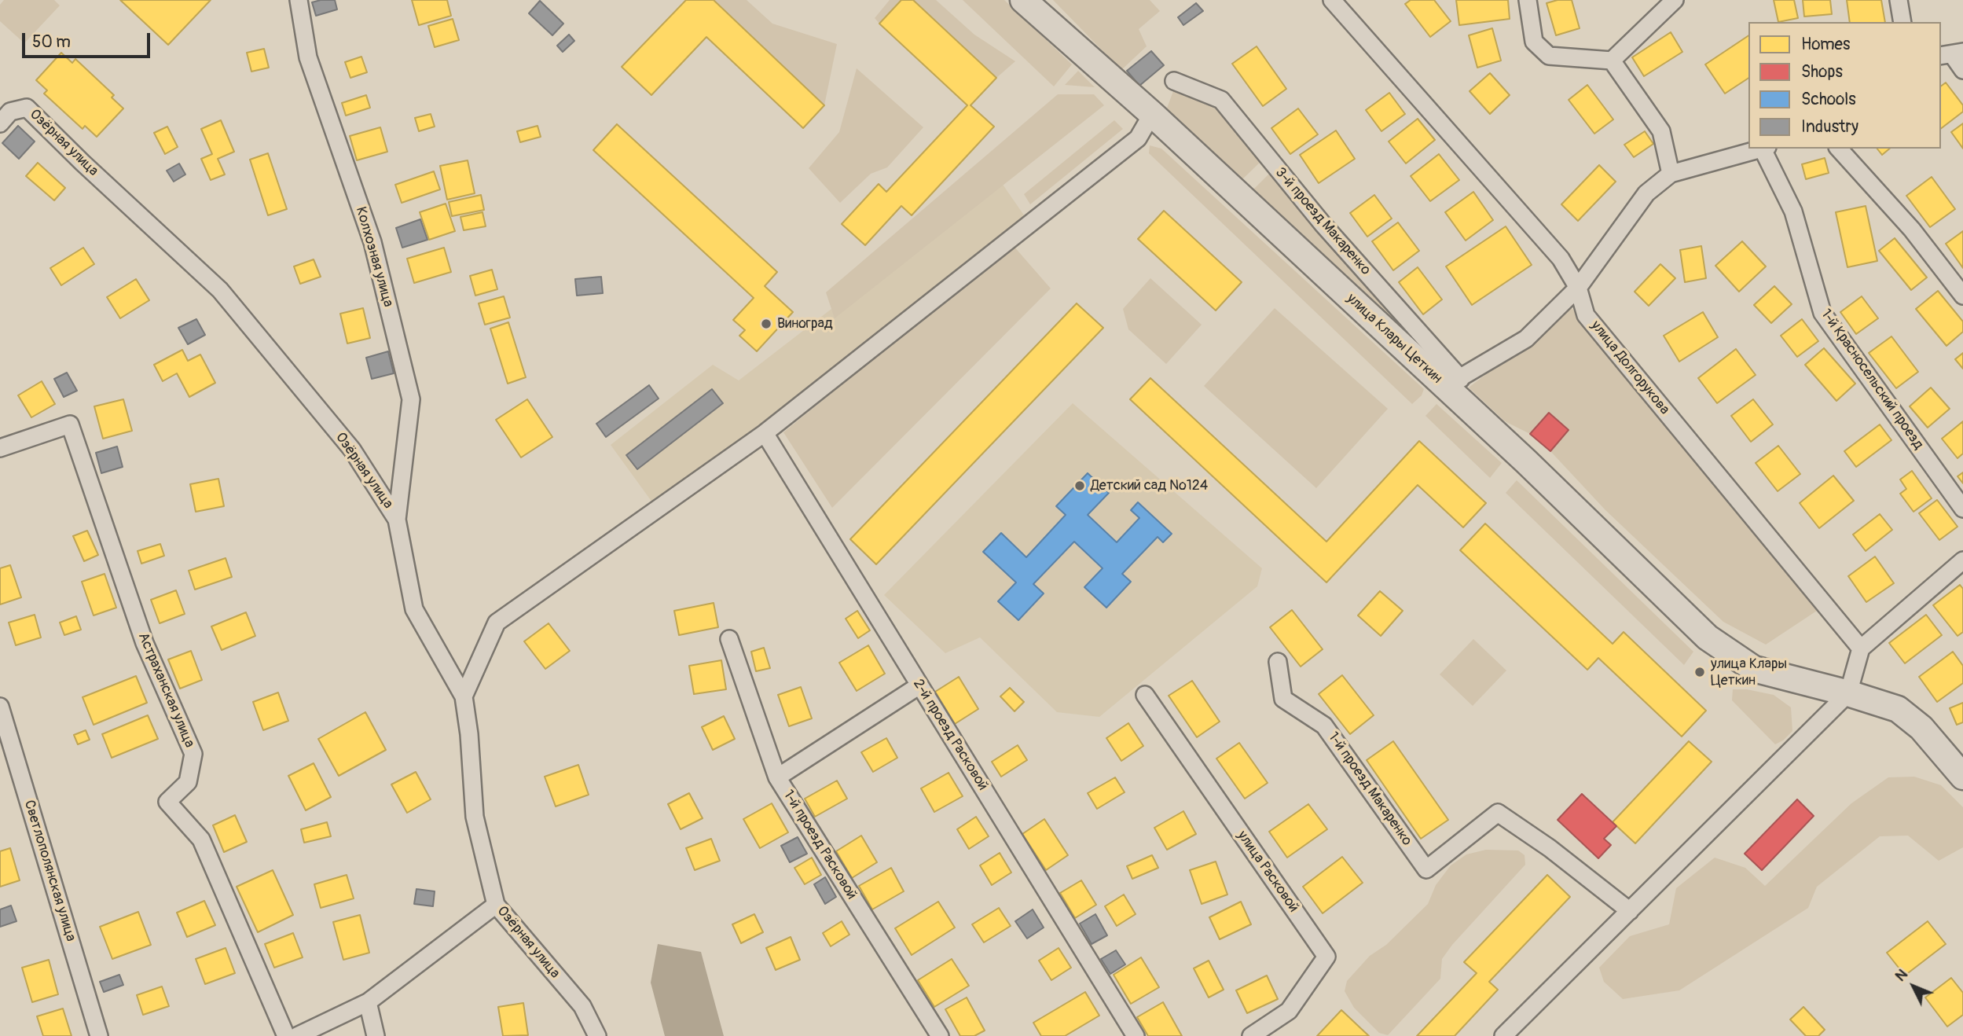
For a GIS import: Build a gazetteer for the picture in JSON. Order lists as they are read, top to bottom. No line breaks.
{"streets":{"main road":["улица Клары Цеткин"],"street":["Озёрная улица","3-й проезд Макаренко","Колхозная улица","улица Долгорукова","1-й Красносельский проезд","Астраханская улица","2-й проезд Расковой","1-й проезд Макаренко","1-й проезд Расковой","Светлополянская улица","улица Расковой"]},"crossings":[["Озёрная улица","Колхозная улица"],["3-й проезд Макаренко","улица Клары Цеткин"]],"places":["Виноград","Детский сад №124","улица Клары Цеткин"],"legend":["Homes","Shops","Schools","Industry"],"scale_bar":"50 m","north":"top left"}
